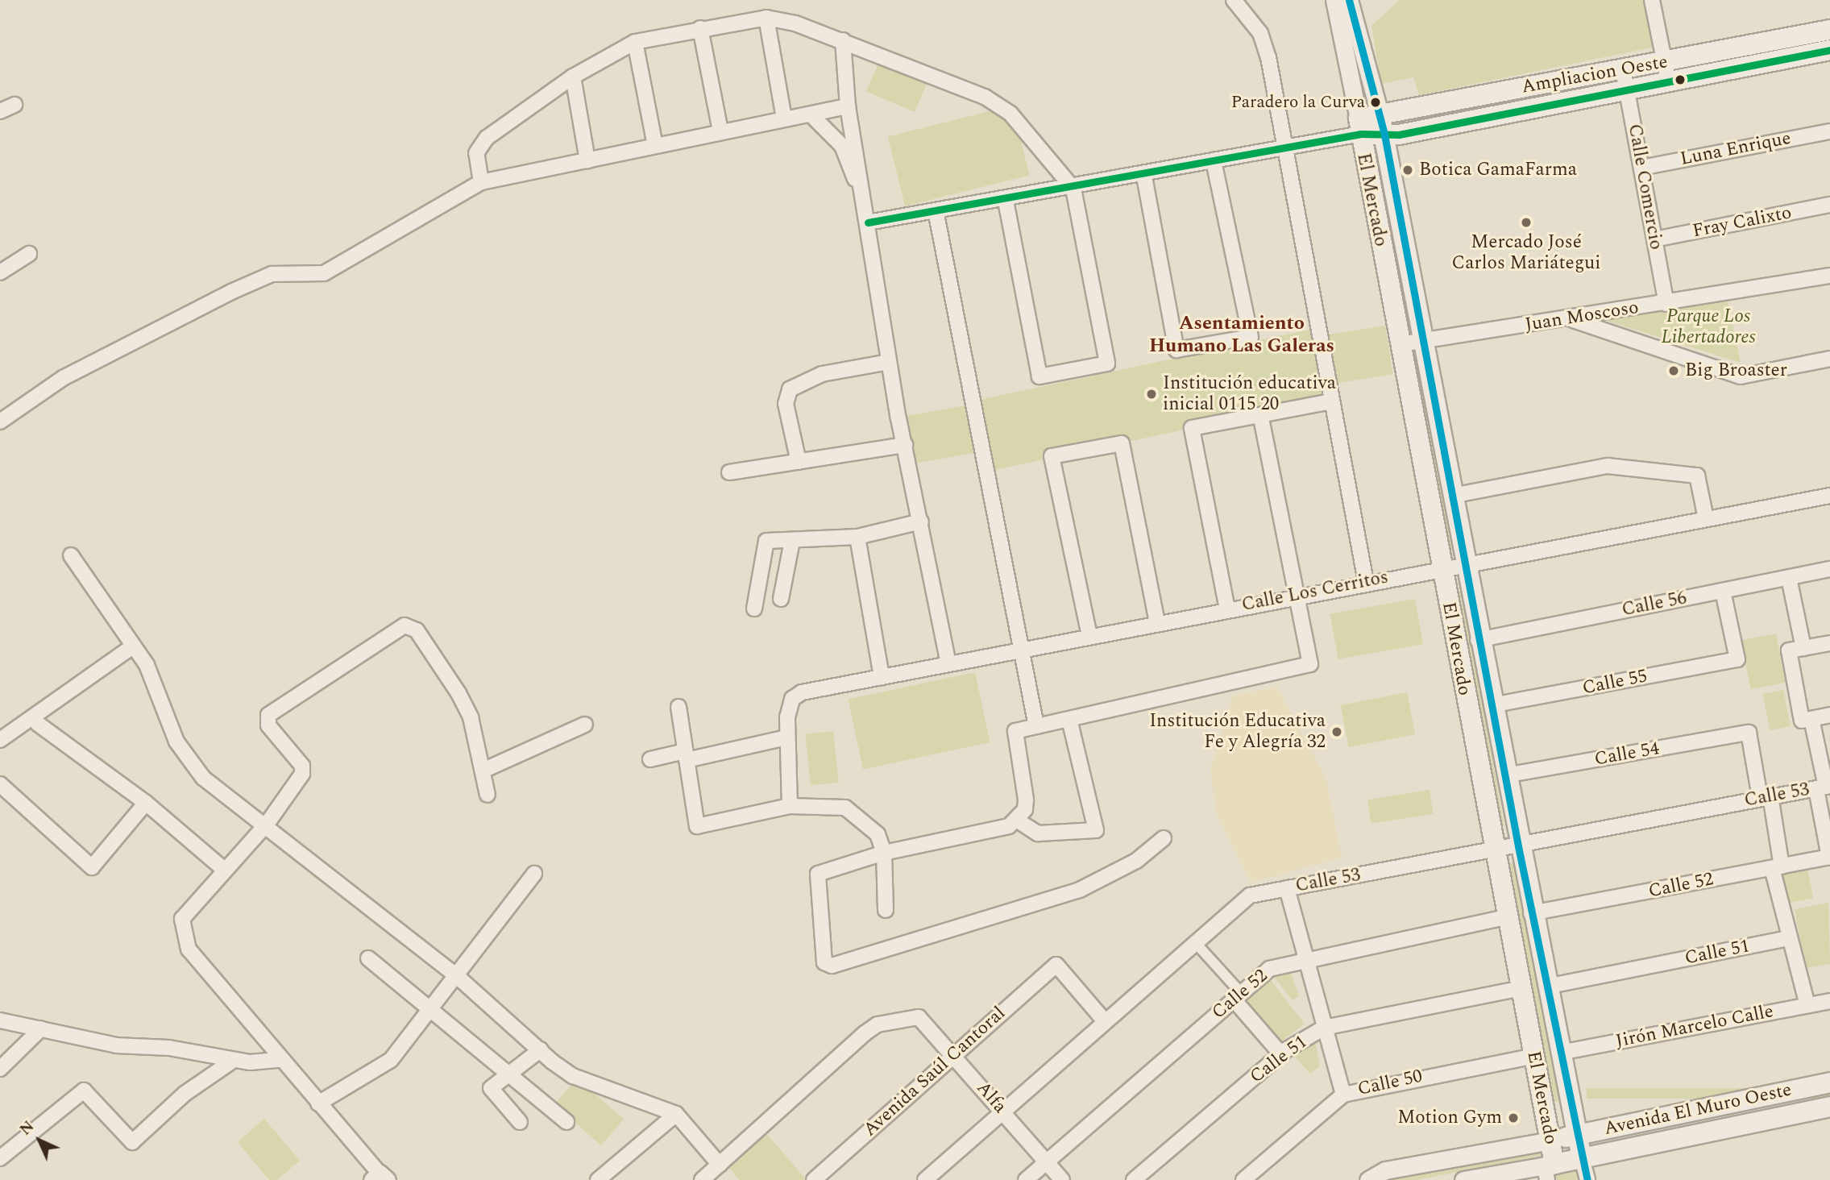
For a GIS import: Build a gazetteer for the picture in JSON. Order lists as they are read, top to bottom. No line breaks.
{"streets":{"main road":["Ampliacion Oeste","El Mercado","Avenida El Muro Oeste"],"street":["Luna Enrique","Calle Comercio","Fray Calixto","Juan Moscoso","Calle Los Cerritos","Calle 56","Calle 55","Calle 54","Calle 53","Calle 52","Calle 51","Jirón Marcelo Calle","Avenida Saúl Cantoral","Calle 50","Alfa"]},"crossings":[["Ampliacion Oeste","Calle Comercio"],["Ampliacion Oeste","El Mercado"],["Luna Enrique","Calle Comercio"],["Calle Comercio","Fray Calixto"],["Calle Comercio","Juan Moscoso"],["El Mercado","Juan Moscoso"],["El Mercado","Calle Los Cerritos"],["El Mercado","Calle 56"],["El Mercado","Calle 55"],["El Mercado","Calle 54"],["El Mercado","Calle 53"],["El Mercado","Calle 52"],["El Mercado","Calle 51"],["El Mercado","Jirón Marcelo Calle"],["El Mercado","Calle 50"],["El Mercado","Avenida El Muro Oeste"],["Calle 56","Calle 55"],["Calle 54","Calle 53"],["Calle 53","Avenida Saúl Cantoral"],["Calle 53","Alfa"],["Calle 52","Alfa"],["Avenida Saúl Cantoral","Alfa"]],"districts":["Asentamiento Humano Las Galeras"],"parks":["Parque Los Libertadores"],"places":["Paradero la Curva","Botica GamaFarma","Mercado José Carlos Mariátegui","Big Broaster","Institución educativa inicial 0115 20","Institución Educativa Fe y Alegría 32","Motion Gym"],"north":"top left"}
